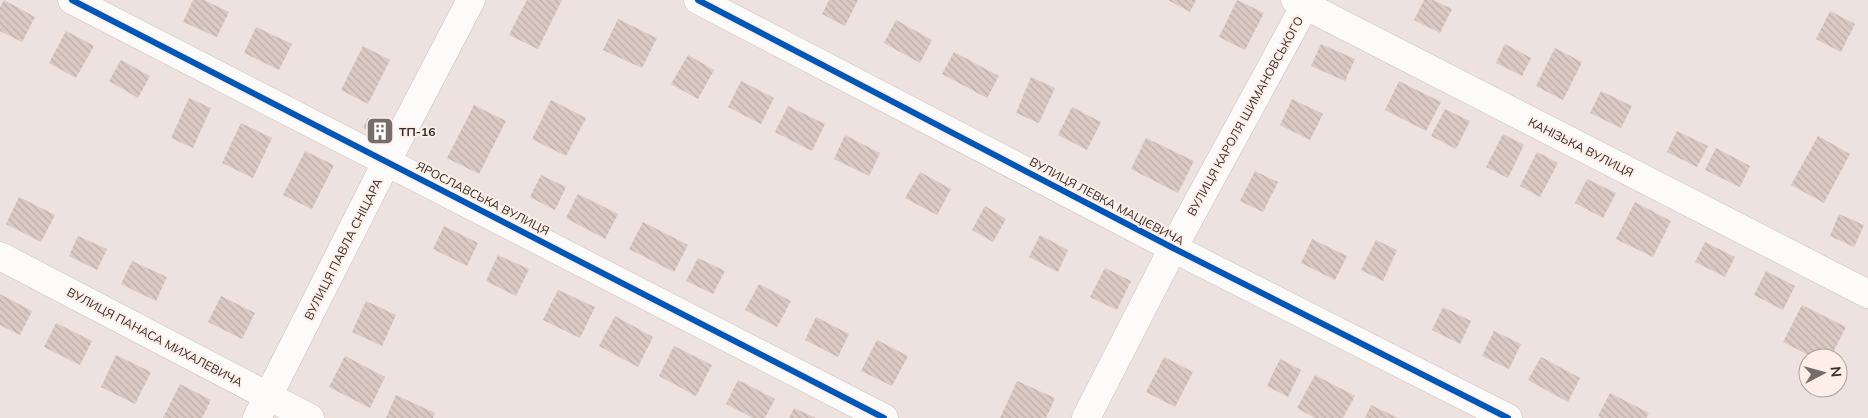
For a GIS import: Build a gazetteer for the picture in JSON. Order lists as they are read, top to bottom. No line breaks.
{"streets":{"street":["ВУЛИЦЯ КАРОЛЯ ШИМАНОВСЬКОГО","КАНІЗЬКА ВУЛИЦЯ","ЯРОСЛАВСЬКА ВУЛИЦЯ","ВУЛИЦЯ ЛЕВКА МАЦІЄВИЧА","ВУЛИЦЯ ПАВЛА СНІЦАРА","ВУЛИЦЯ ПАНАСА МИХАЛЕВИЧА"]},"crossings":[["ВУЛИЦЯ КАРОЛЯ ШИМАНОВСЬКОГО","КАНІЗЬКА ВУЛИЦЯ"],["ВУЛИЦЯ КАРОЛЯ ШИМАНОВСЬКОГО","ВУЛИЦЯ ЛЕВКА МАЦІЄВИЧА"],["ЯРОСЛАВСЬКА ВУЛИЦЯ","ВУЛИЦЯ ПАВЛА СНІЦАРА"],["ВУЛИЦЯ ПАВЛА СНІЦАРА","ВУЛИЦЯ ПАНАСА МИХАЛЕВИЧА"]],"places":{"building":["ТП-16"]},"north":"right"}
